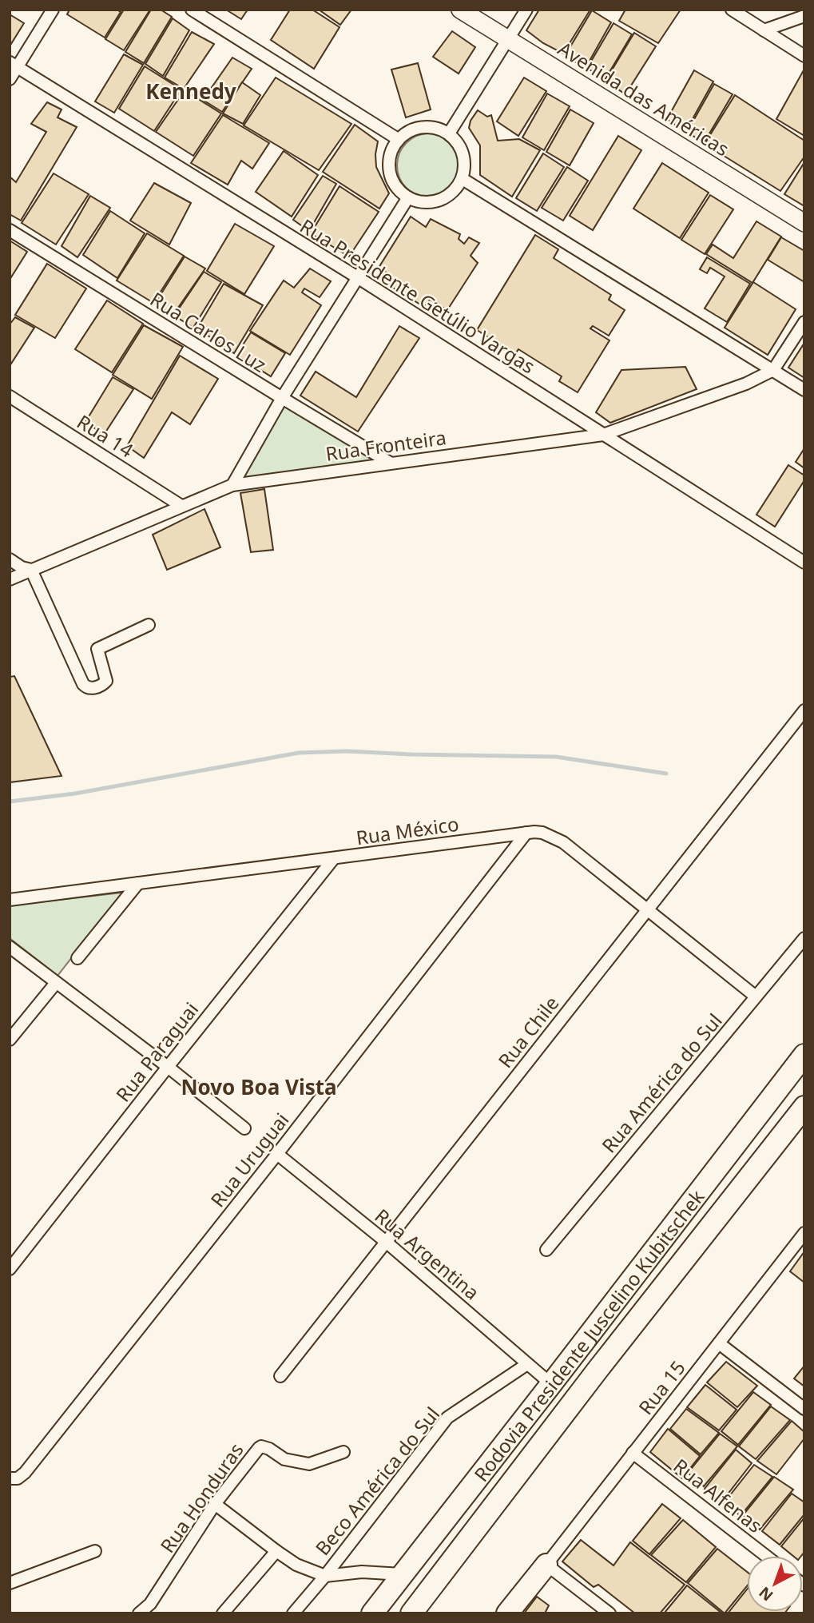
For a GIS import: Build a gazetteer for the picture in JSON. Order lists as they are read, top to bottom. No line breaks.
{"streets":{"highway":["Rodovia Presidente Juscelino Kubitschek"],"main road":["Avenida das Américas"],"street":["Rua Presidente Getúlio Vargas","Rua Carlos Luz","Rua 14","Rua Fronteira","Rua México","Rua Chile","Rua Paraguai","Rua América do Sul","Rua Uruguai","Rua Argentina","Rua 15","Beco América do Sul","Rua Alfenas","Rua Honduras"]},"crossings":[["Rua Presidente Getúlio Vargas","Rua Fronteira"],["Rua Carlos Luz","Rua Fronteira"],["Rua 14","Rua Fronteira"],["Rua México","Rua Chile"],["Rua México","Rua Paraguai"],["Rua México","Rua América do Sul"],["Rua México","Rua Uruguai"],["Rua Chile","Rua Argentina"],["Rua Uruguai","Rua Argentina"],["Rua Argentina","Rodovia Presidente Juscelino Kubitschek"],["Rua Argentina","Beco América do Sul"],["Rua 15","Rua Alfenas"]],"districts":["Kennedy","Novo Boa Vista"],"north":"bottom left"}
